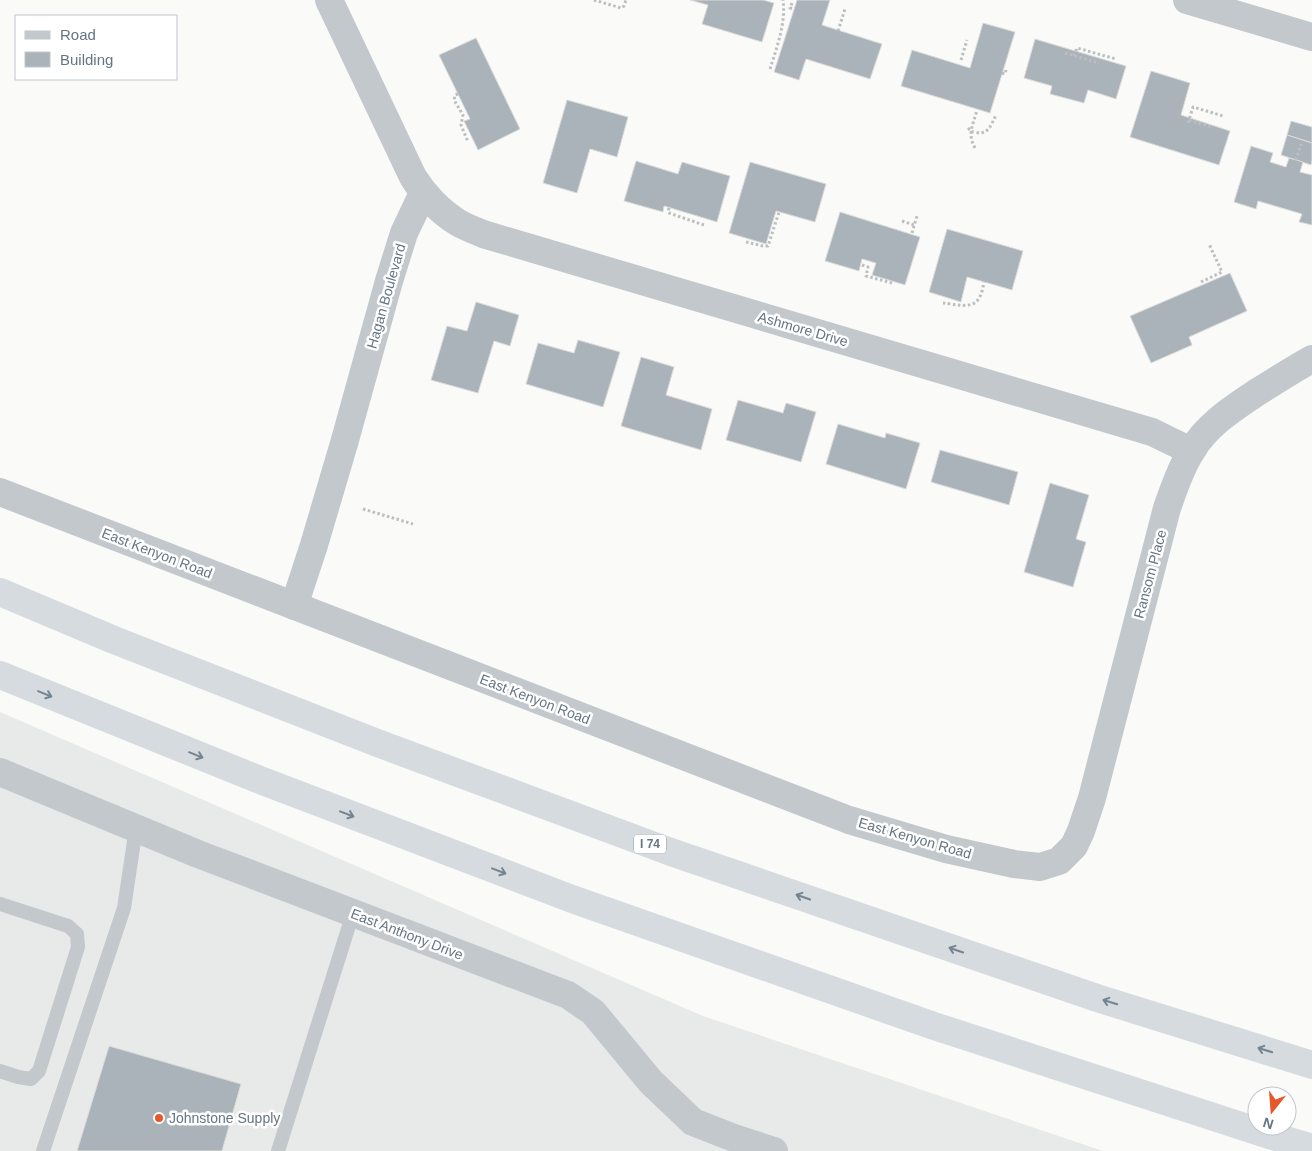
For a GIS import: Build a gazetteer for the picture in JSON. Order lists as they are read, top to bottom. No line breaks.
{"streets":{"highway":["I 74"],"street":["Hagan Boulevard","Ashmore Drive","East Kenyon Road","Ransom Place","East Anthony Drive"]},"crossings":[["Hagan Boulevard","Ashmore Drive"],["Hagan Boulevard","East Kenyon Road"],["Ashmore Drive","Ransom Place"],["East Kenyon Road","Ransom Place"]],"places":["Johnstone Supply"],"legend":["Road","Building"],"north":"bottom"}
